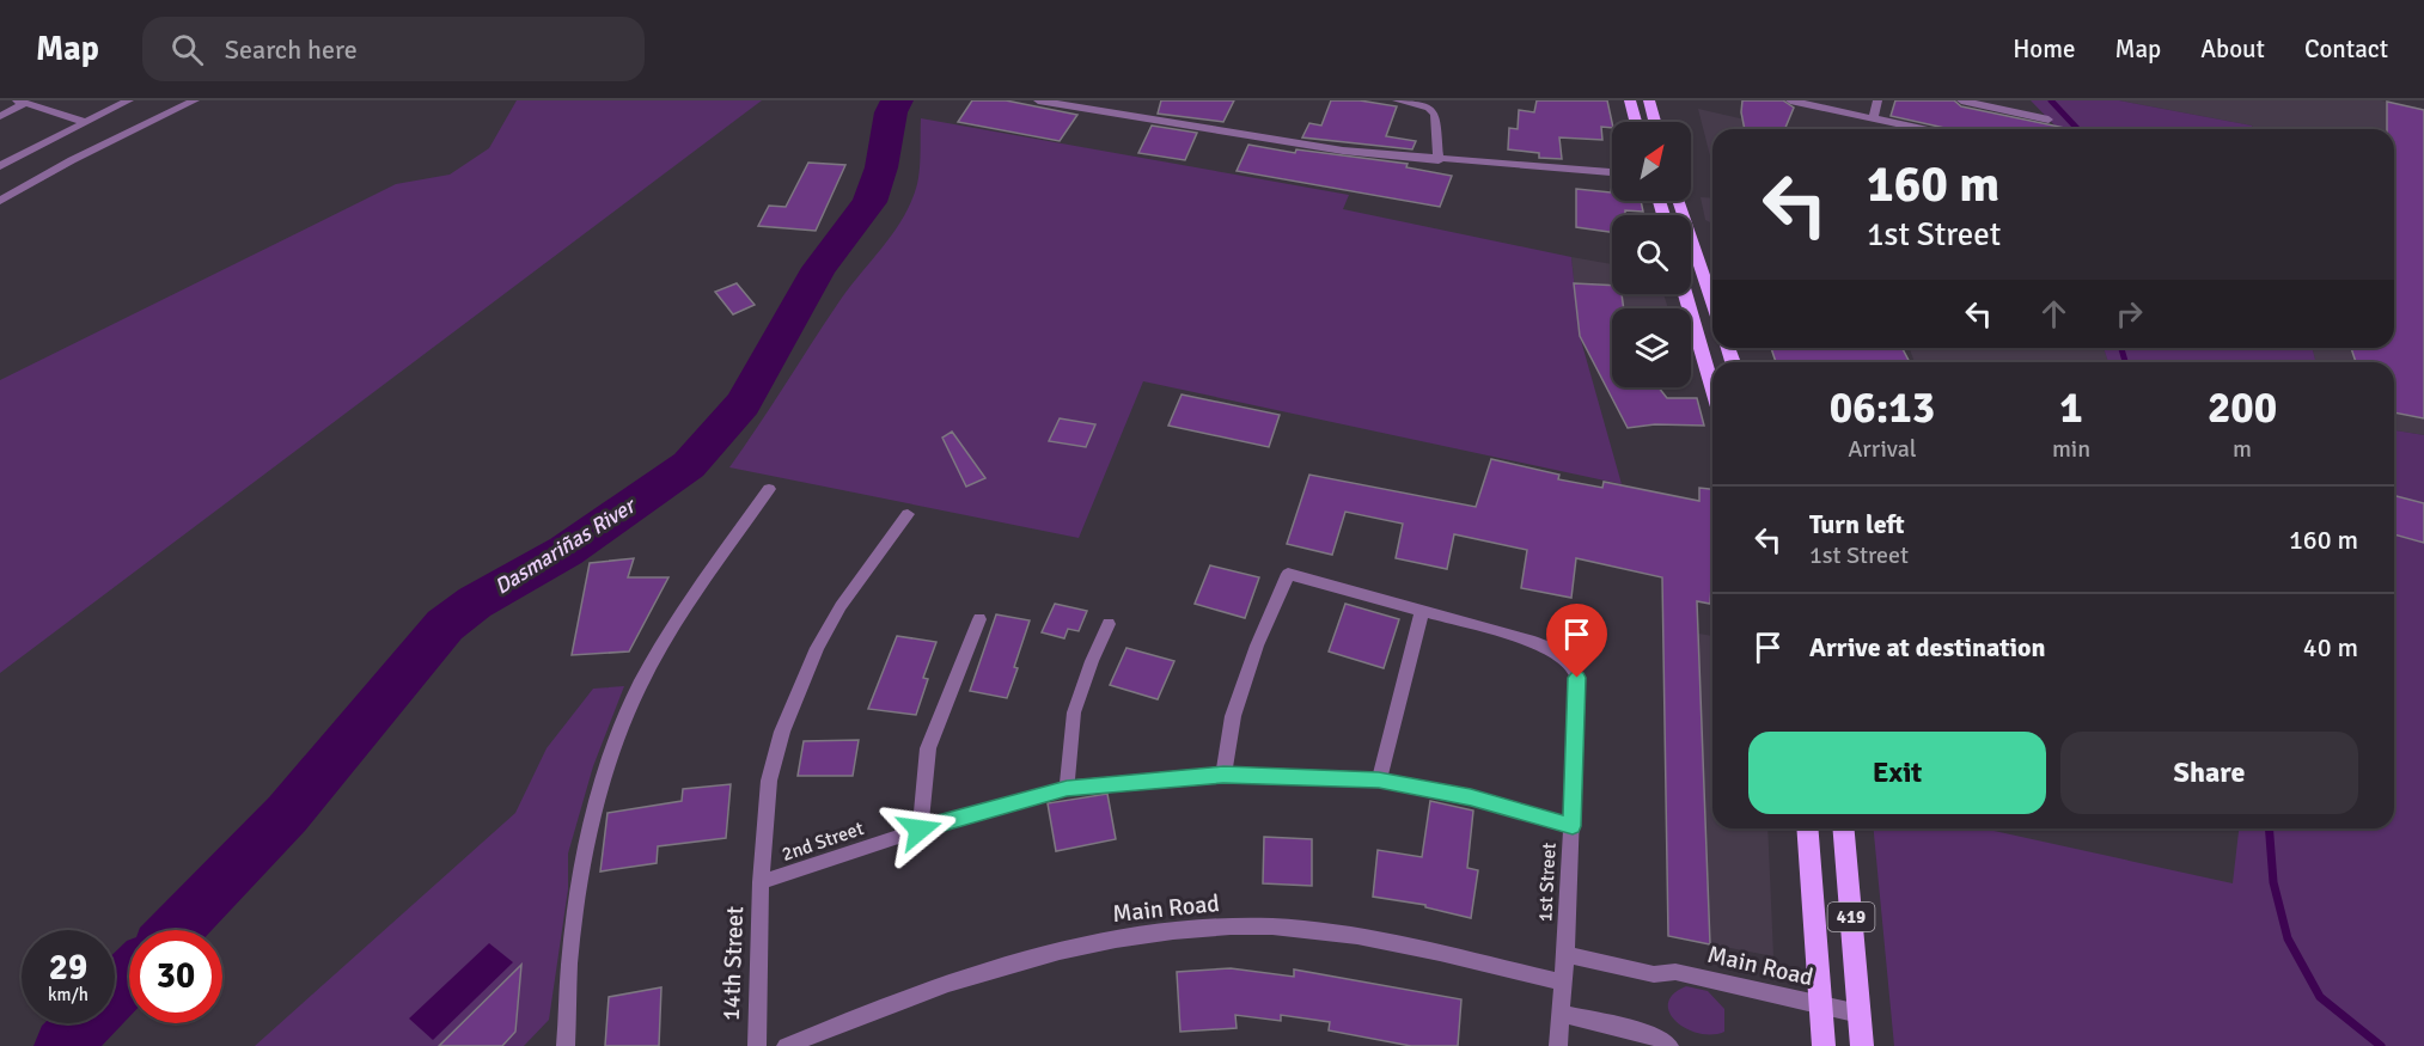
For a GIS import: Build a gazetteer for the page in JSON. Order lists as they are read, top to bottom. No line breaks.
{"streets":{"main road":["419"],"street":["2nd Street","1st Street","Main Road","14th Street"]},"crossings":[["2nd Street","1st Street"],["2nd Street","14th Street"],["1st Street","Main Road"],["Main Road","419"]],"water":["Dasmariñas River"],"north":"top right","page":{"header":"Map","search":"Search here","nav":["Home","Map","About","Contact"],"turn":["160 m","1st Street"],"eta":["06:13","Arrival","1","min","200","m"],"list":[{"name":"Turn left","note":"1st Street","value":"160 m"},{"name":"Arrive at destination","value":"40 m"}],"buttons":["Exit","Share"],"speed":"29 km/h","limit":"30"}}
